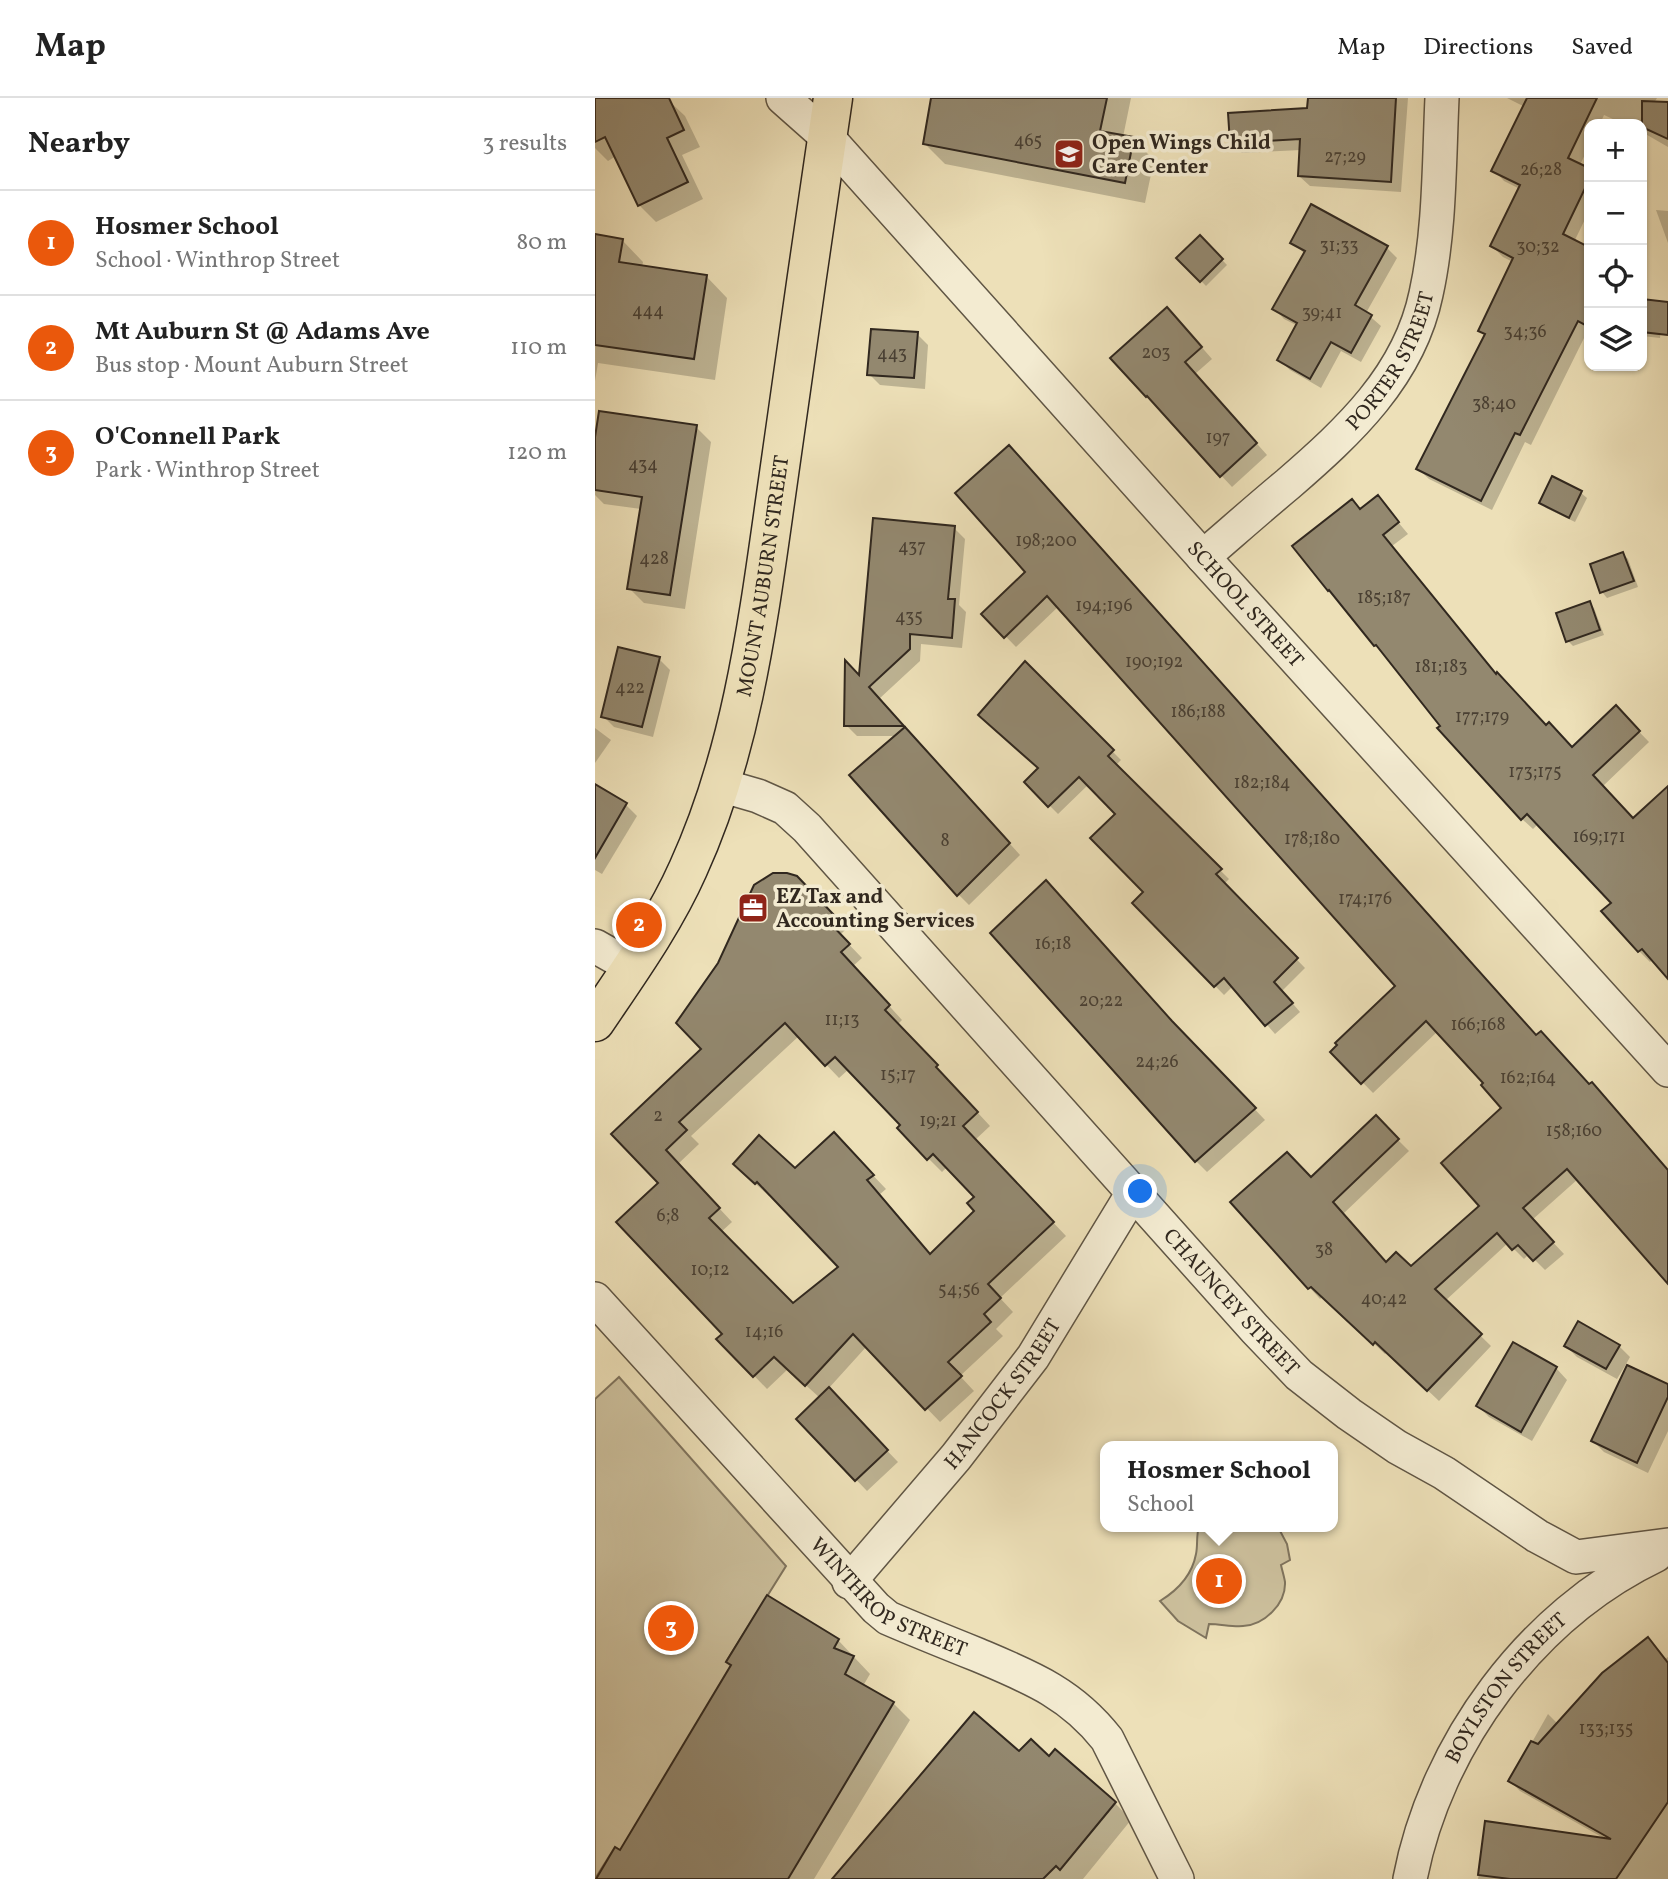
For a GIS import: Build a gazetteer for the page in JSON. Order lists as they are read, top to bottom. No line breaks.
{"streets":{"main road":["MOUNT AUBURN STREET"],"street":["PORTER STREET","SCHOOL STREET","CHAUNCEY STREET","HANCOCK STREET","WINTHROP STREET","BOYLSTON STREET"]},"crossings":[["PORTER STREET","SCHOOL STREET"],["MOUNT AUBURN STREET","SCHOOL STREET"],["MOUNT AUBURN STREET","CHAUNCEY STREET"],["CHAUNCEY STREET","HANCOCK STREET"],["CHAUNCEY STREET","BOYLSTON STREET"],["HANCOCK STREET","WINTHROP STREET"]],"places":{"school or university":["Open Wings Child Care Center"],"office":["EZ Tax and Accounting Services"]},"house_numbers":["465","27;29","26;28","31;33","30;32","444","39;41","34;36","203","443","38;40","197","434","198;200","437","428","185;187","194;196","435","190;192","181;183","422","186;188","177;179","173;175","182;184","169;171","178;180","8","174;176","16;18","20;22","11;13","166;168","24;26","15;17","162;164","2","19;21","158;160","6;8","38","10;12","54;56","40;42","14;16","133;135"],"page":{"header":"Map","nav":["Map","Directions","Saved"],"heading":["Nearby","3 results"],"map_buttons":["+","−"],"list":[{"mark":"1","name":"Hosmer School","note":"School · Winthrop Street","value":"80 m"},{"mark":"2","name":"Mt Auburn St @ Adams Ave","note":"Bus stop · Mount Auburn Street","value":"110 m"},{"mark":"3","name":"O'Connell Park","note":"Park · Winthrop Street","value":"120 m"}],"pins":["2","1","3"],"popup":["Hosmer School","School"]}}
